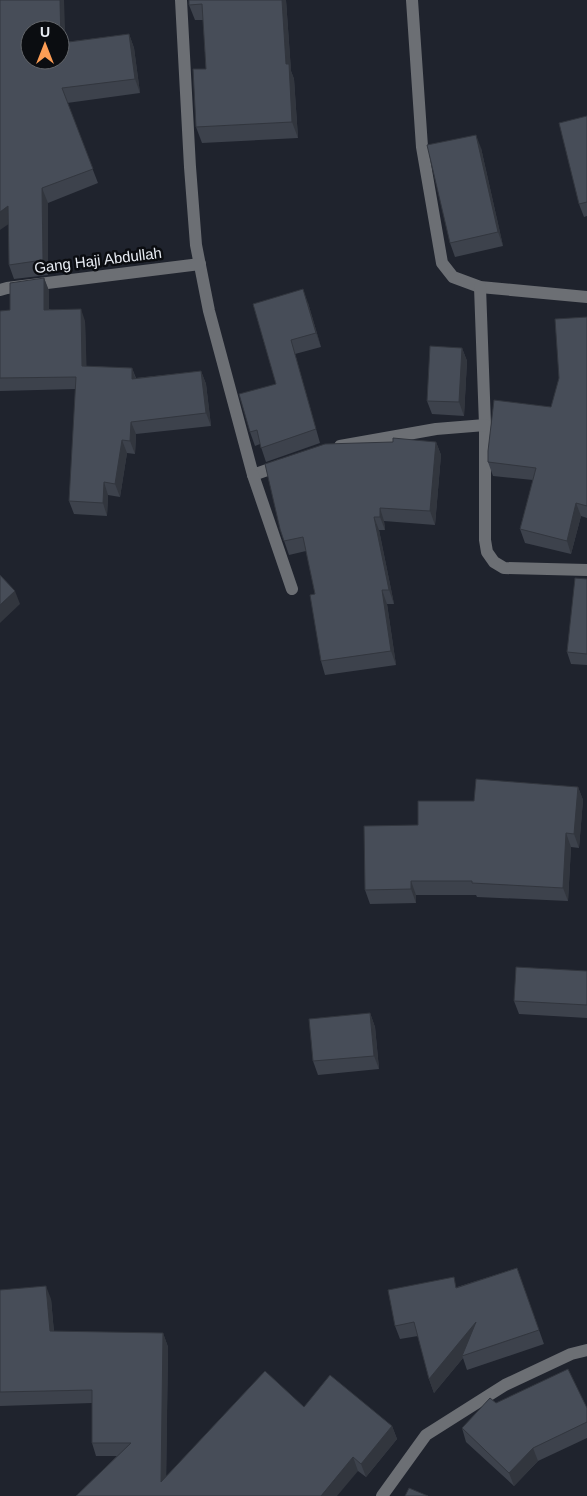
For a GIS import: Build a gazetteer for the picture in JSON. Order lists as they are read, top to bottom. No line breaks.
{"streets":{"street":["Gang Haji Abdullah"]},"north":"top"}
